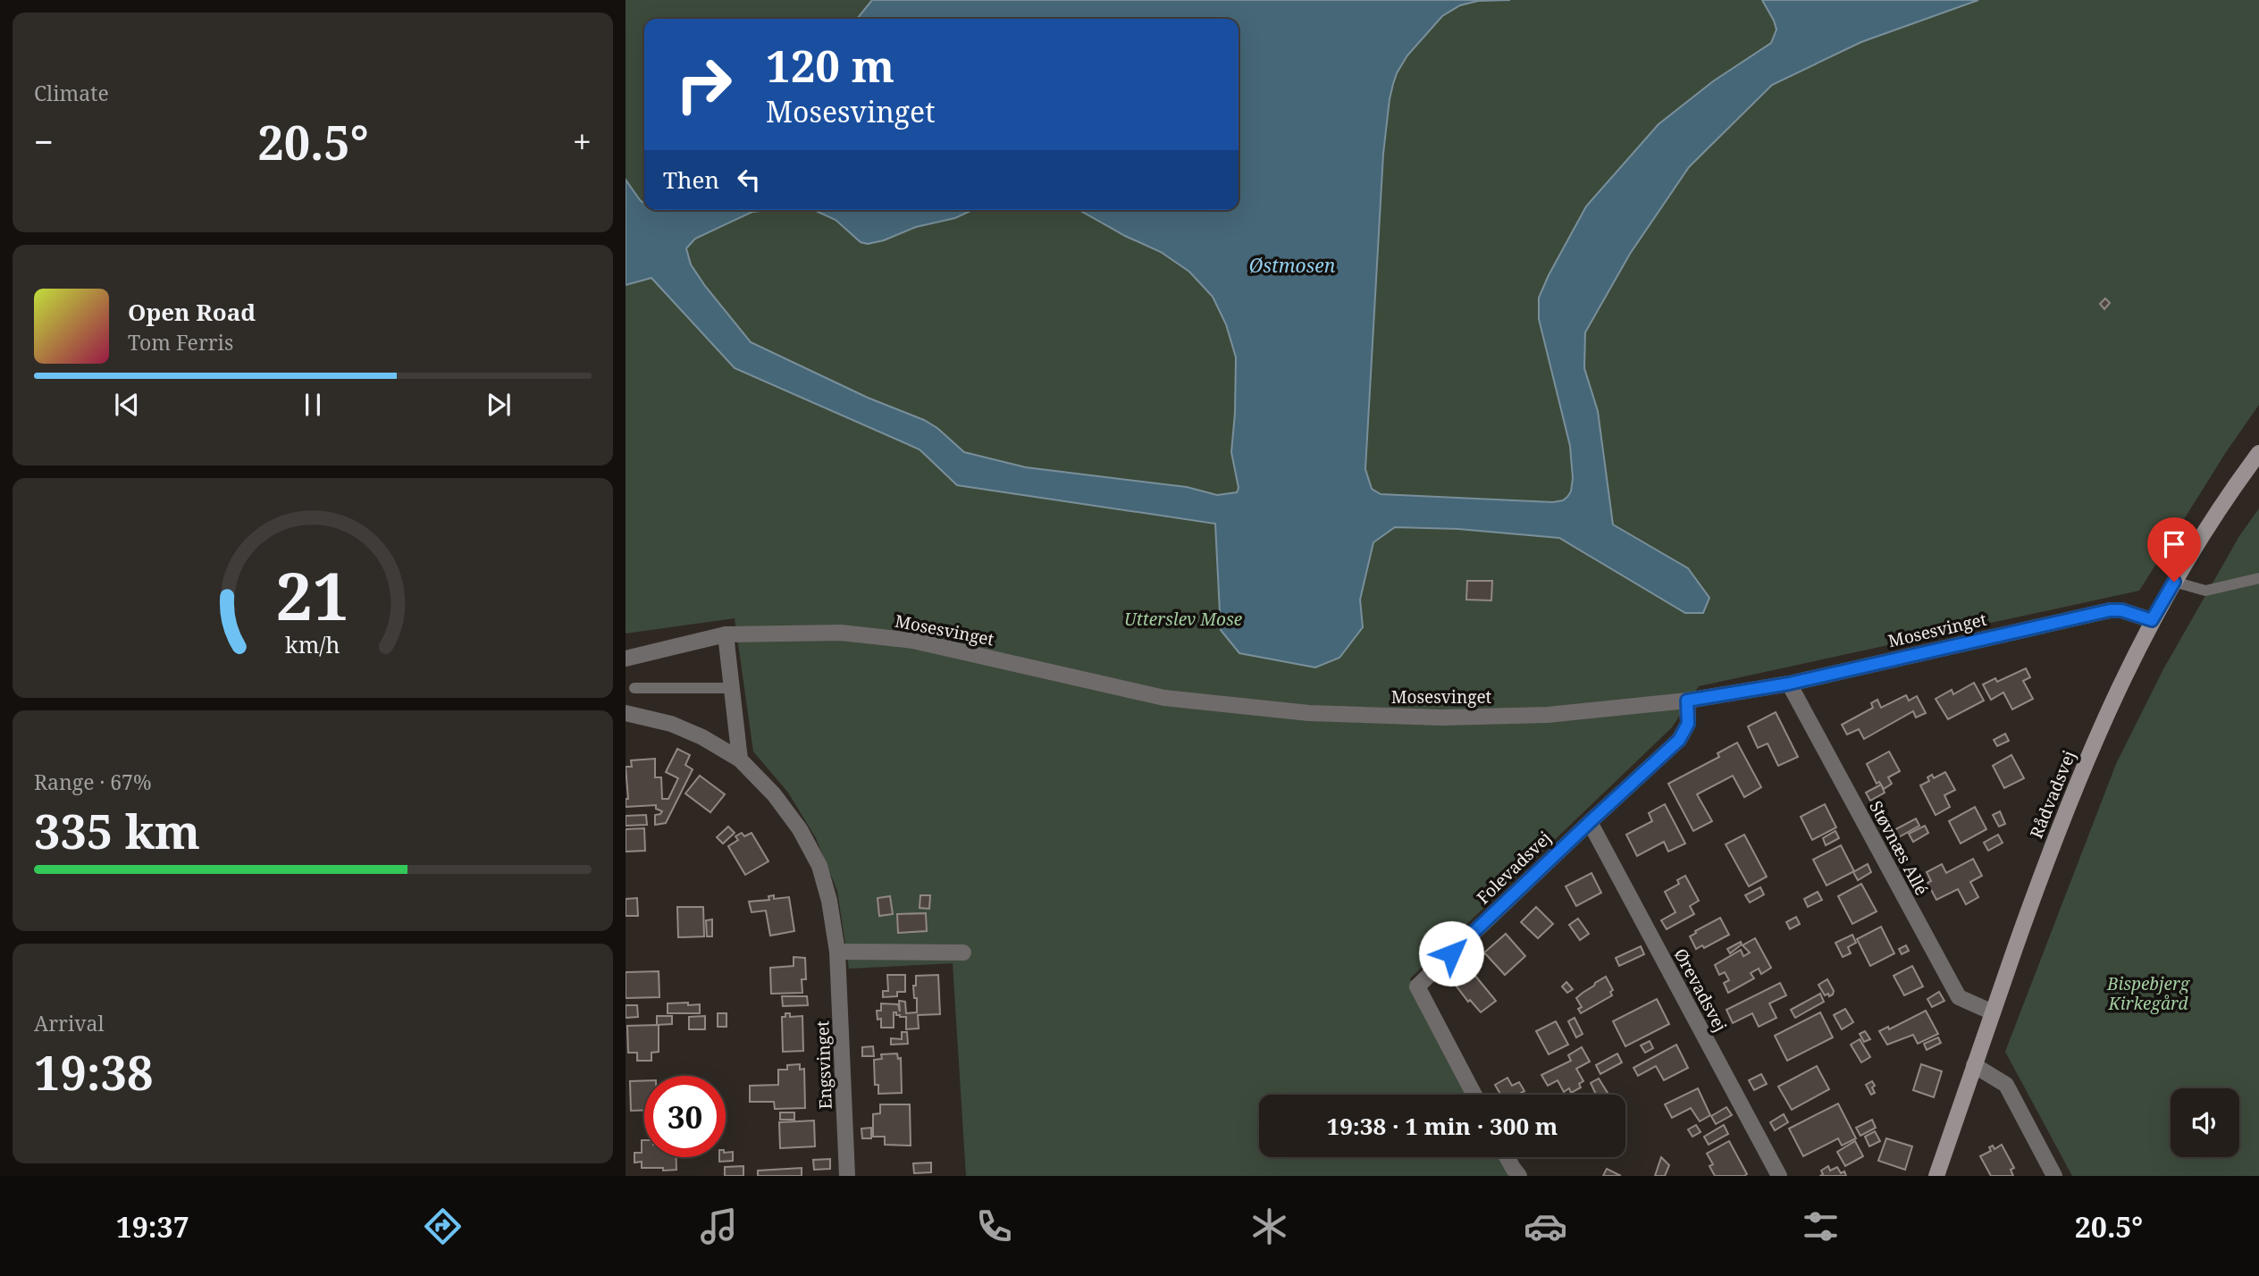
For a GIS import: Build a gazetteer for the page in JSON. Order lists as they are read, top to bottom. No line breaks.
{"streets":{"street":["Mosesvinget","Rådvadsvej","Støvnæs Allé","Folevadsvej","Ørevadsvej","Engsvinget"]},"crossings":[["Mosesvinget","Rådvadsvej"],["Mosesvinget","Støvnæs Allé"],["Mosesvinget","Folevadsvej"],["Rådvadsvej","Støvnæs Allé"],["Folevadsvej","Ørevadsvej"]],"water":["Østmosen"],"parks":["Utterslev Mose","Bispebjerg Kirkegård"],"page":{"tile":["Climate",["Range · 67%","335 km"],["Arrival","19:38"]],"turn":["120 m","Mosesvinget"],"heat":["−","20.5°","+"],"then":"Then","song":["Open Road","Tom Ferris"],"limit":"30","trip":"19:38 · 1 min · 300 m","tabs":["19:37","20.5°"],"gauge":["21","km/h"]}}
